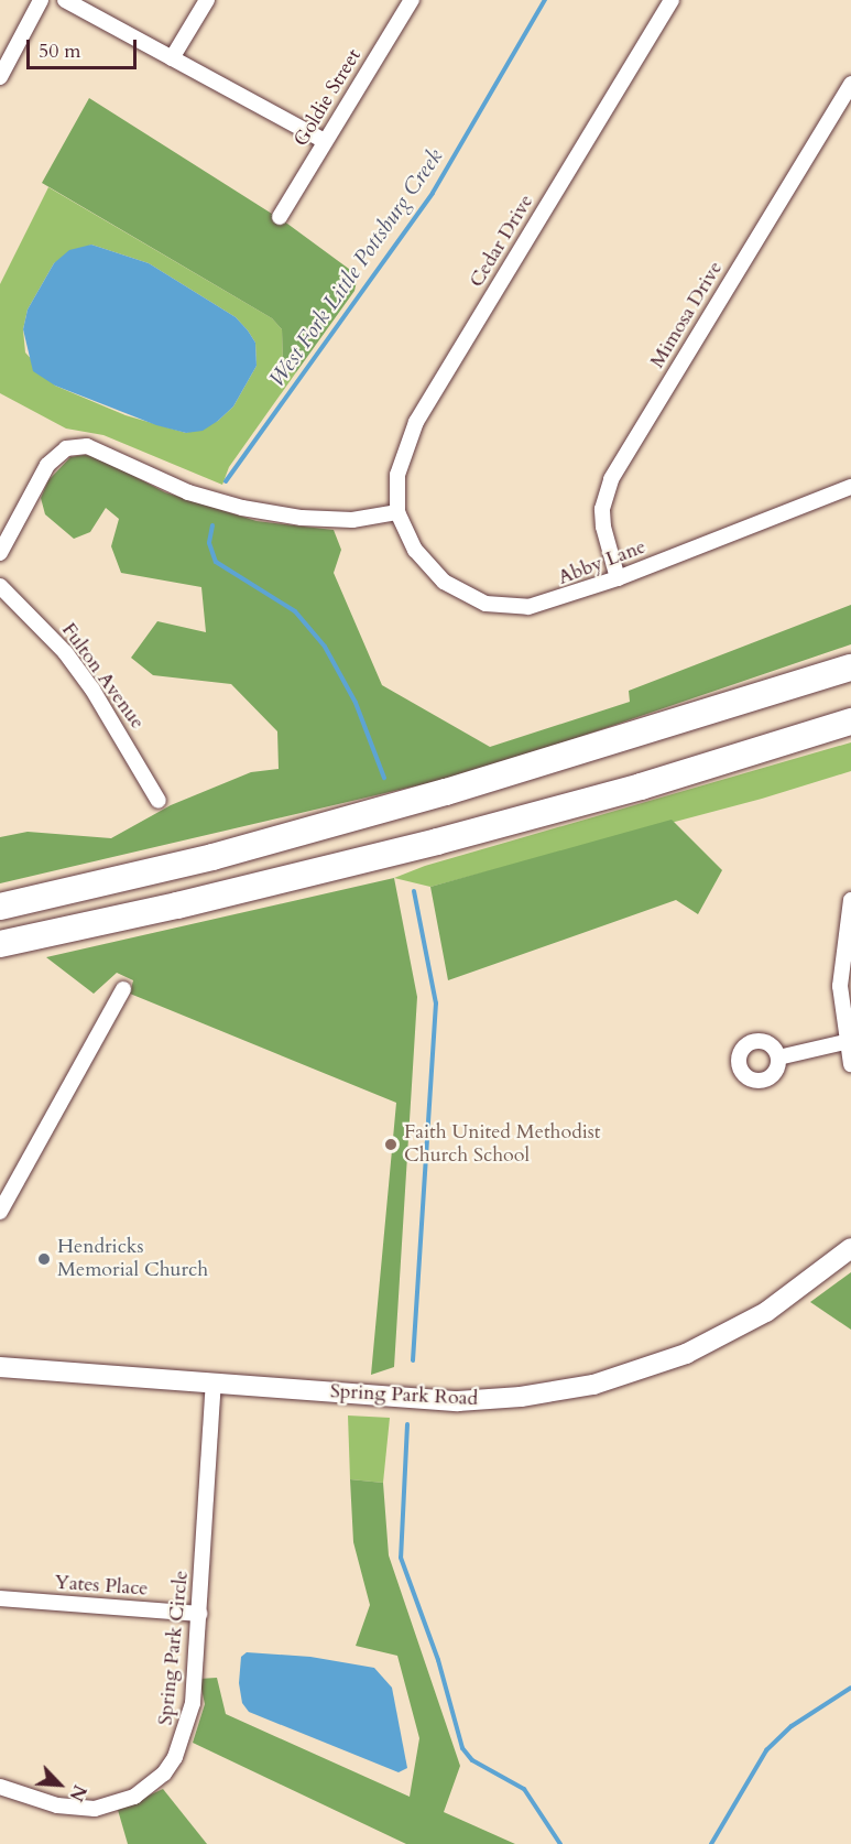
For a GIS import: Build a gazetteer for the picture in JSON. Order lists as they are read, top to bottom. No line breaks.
{"streets":{"main road":["Spring Park Road"],"street":["Goldie Street","Cedar Drive","Mimosa Drive","Abby Lane","Fulton Avenue","Yates Place","Spring Park Circle"]},"crossings":[["Cedar Drive","Abby Lane"],["Mimosa Drive","Abby Lane"],["Spring Park Road","Spring Park Circle"],["Yates Place","Spring Park Circle"]],"water":["West Fork Little Pottsburg Creek"],"places":["Faith United Methodist Church School","Hendricks Memorial Church"],"scale_bar":"50 m","north":"bottom right"}
